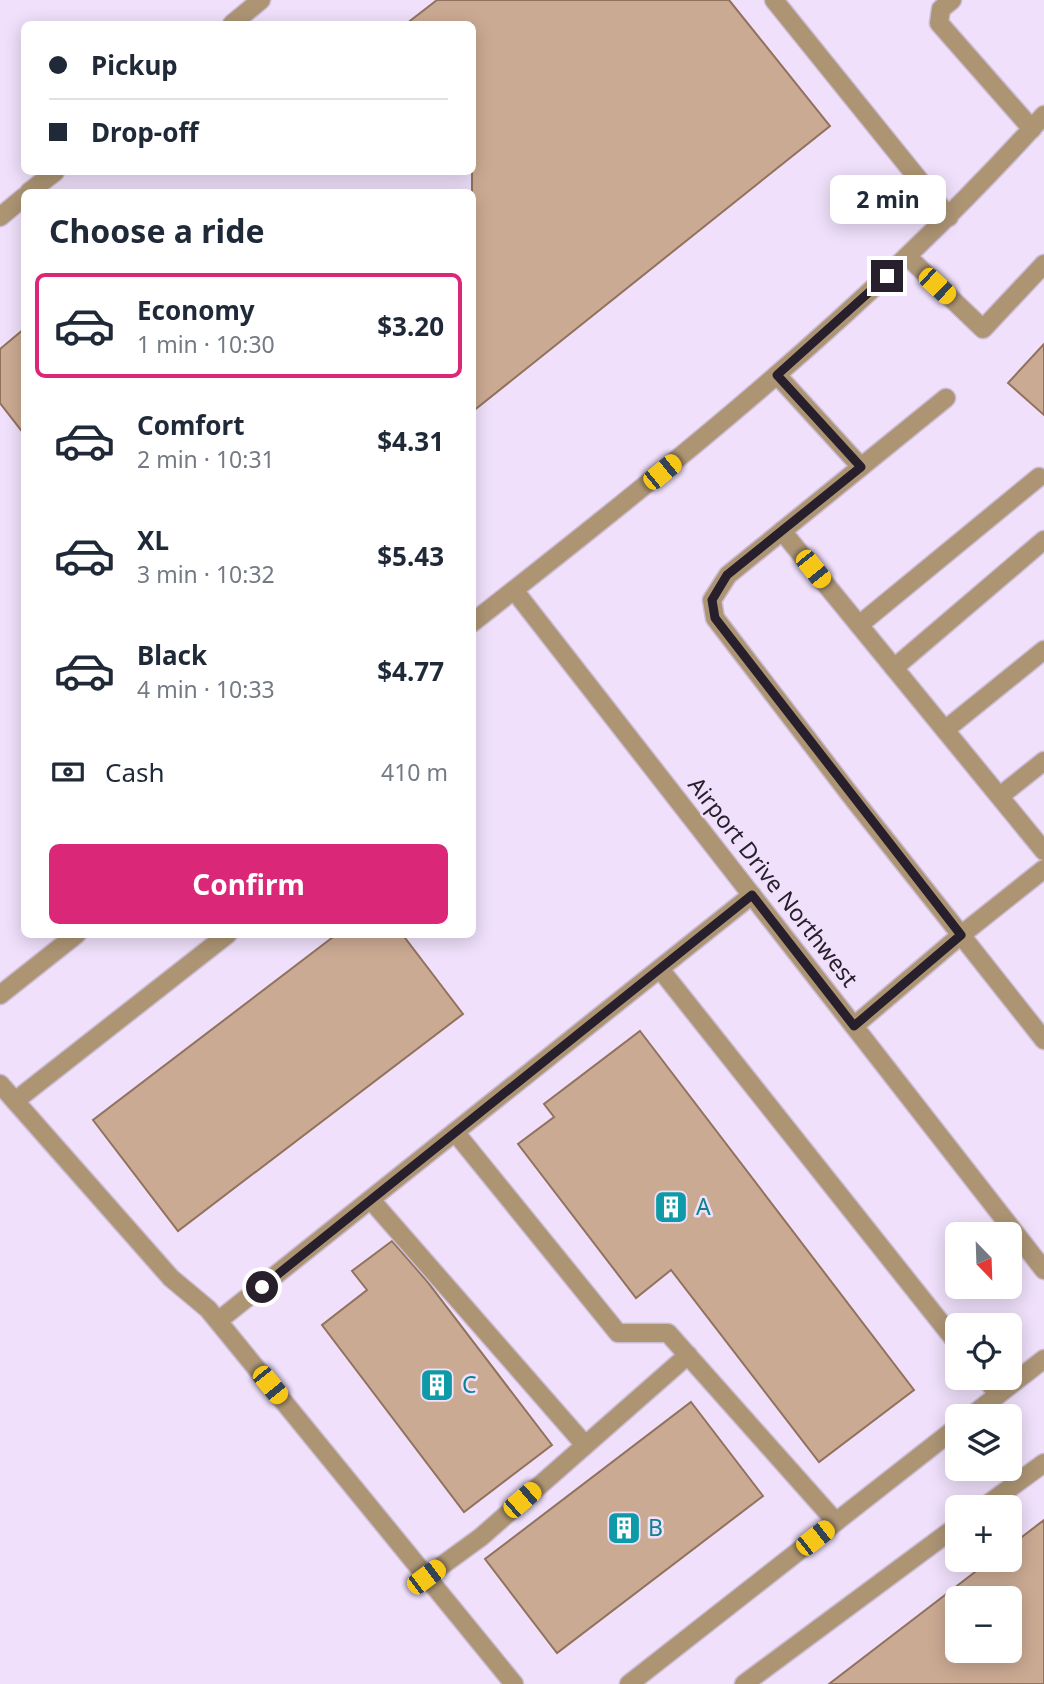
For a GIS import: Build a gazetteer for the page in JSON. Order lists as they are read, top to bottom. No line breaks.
{"streets":{"street":["Airport Drive Northwest"]},"places":{"building":["A","C","B"]},"north":"bottom right","page":{"banner":["Pickup","Drop-off"],"bubble":"2 min","heading":"Choose a ride","list":[{"name":"Economy","note":"1 min · 10:30","value":"$3.20"},{"name":"Comfort","note":"2 min · 10:31","value":"$4.31"},{"name":"XL","note":"3 min · 10:32","value":"$5.43"},{"name":"Black","note":"4 min · 10:33","value":"$4.77"}],"pay":["Cash","410 m"],"buttons":"Confirm","map_buttons":["+","−"]}}
